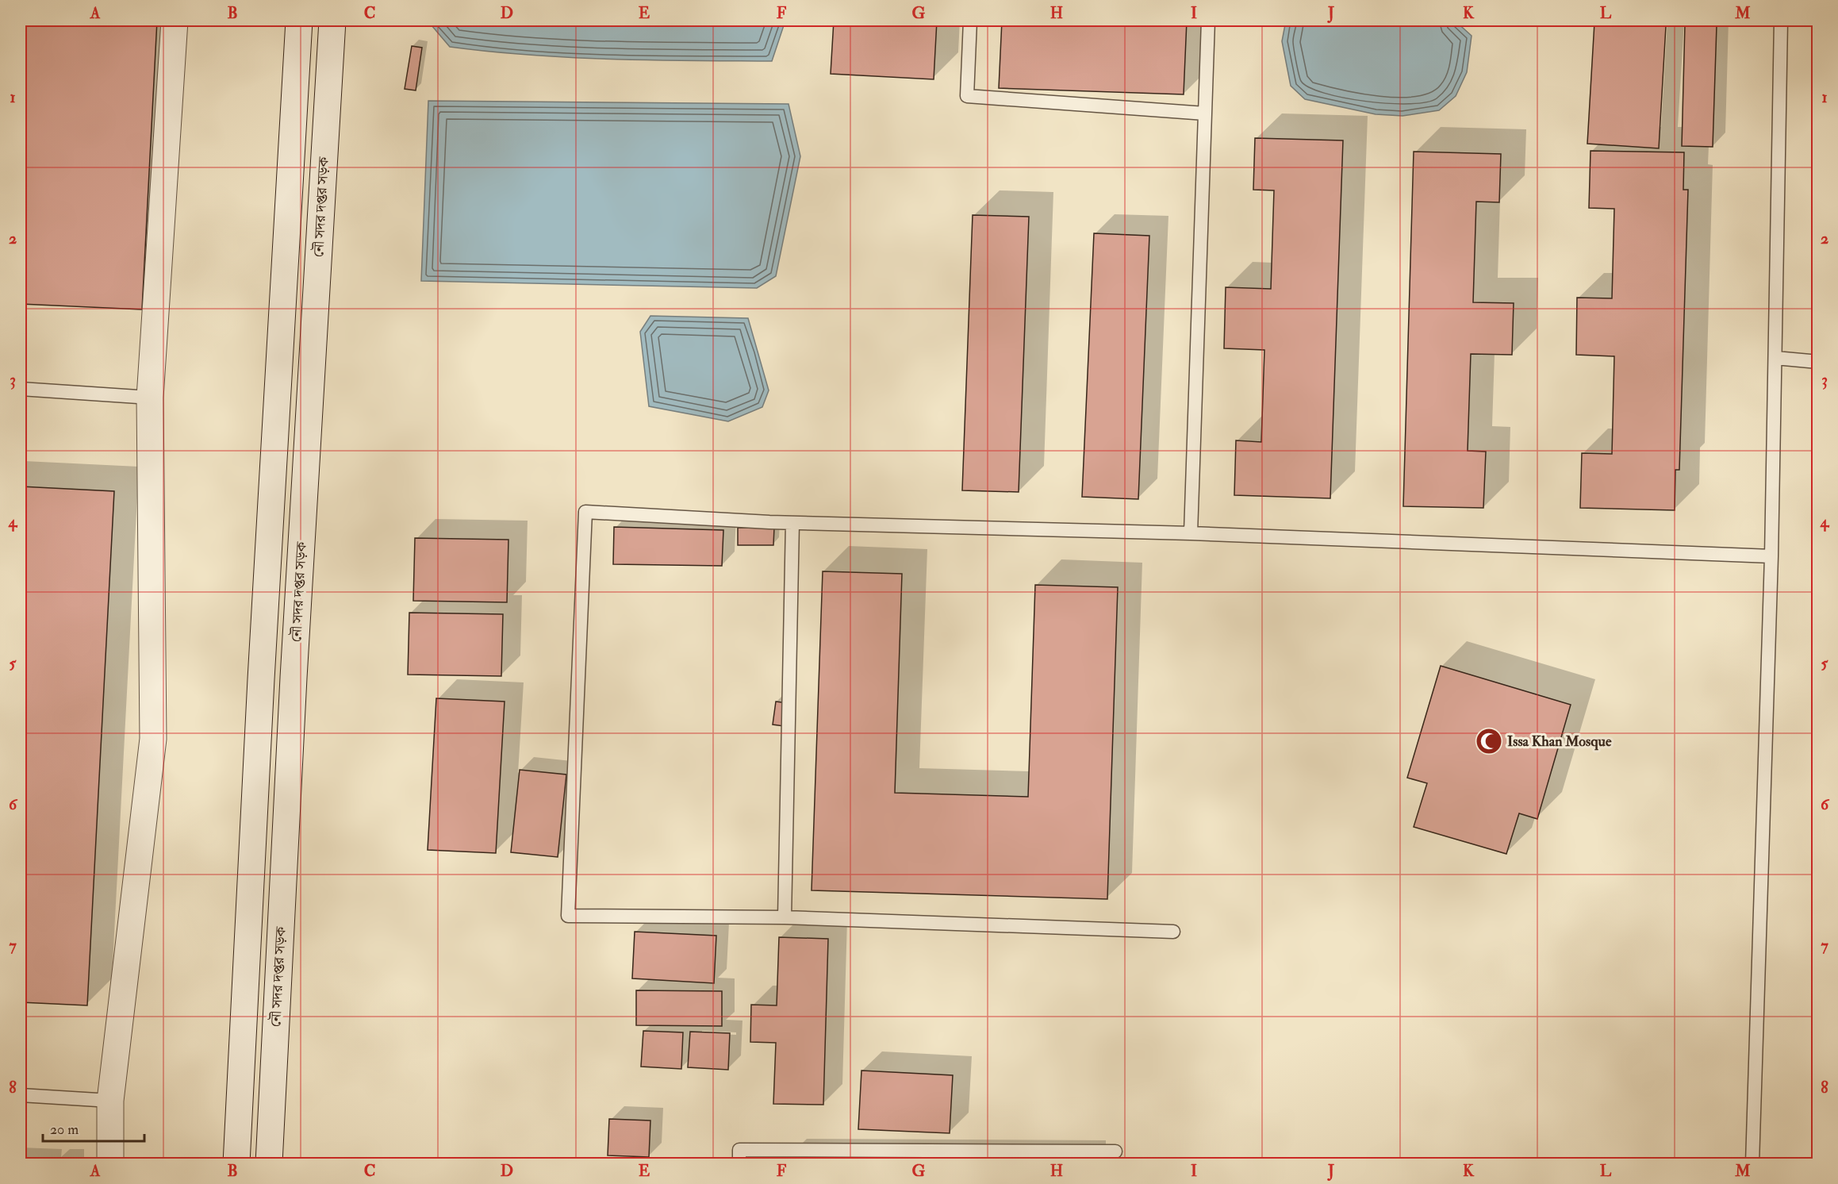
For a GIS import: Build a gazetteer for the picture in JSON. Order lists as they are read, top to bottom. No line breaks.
{"streets":{"main road":["নৌ সদর দপ্তর সড়ক"]},"places":{"mosque":["Issa Khan Mosque"]},"scale_bar":"20 m","grid":{"columns":["A","B","C","D","E","F","G","H","I","J","K","L","M"],"rows":["1","2","3","4","5","6","7","8"]}}
